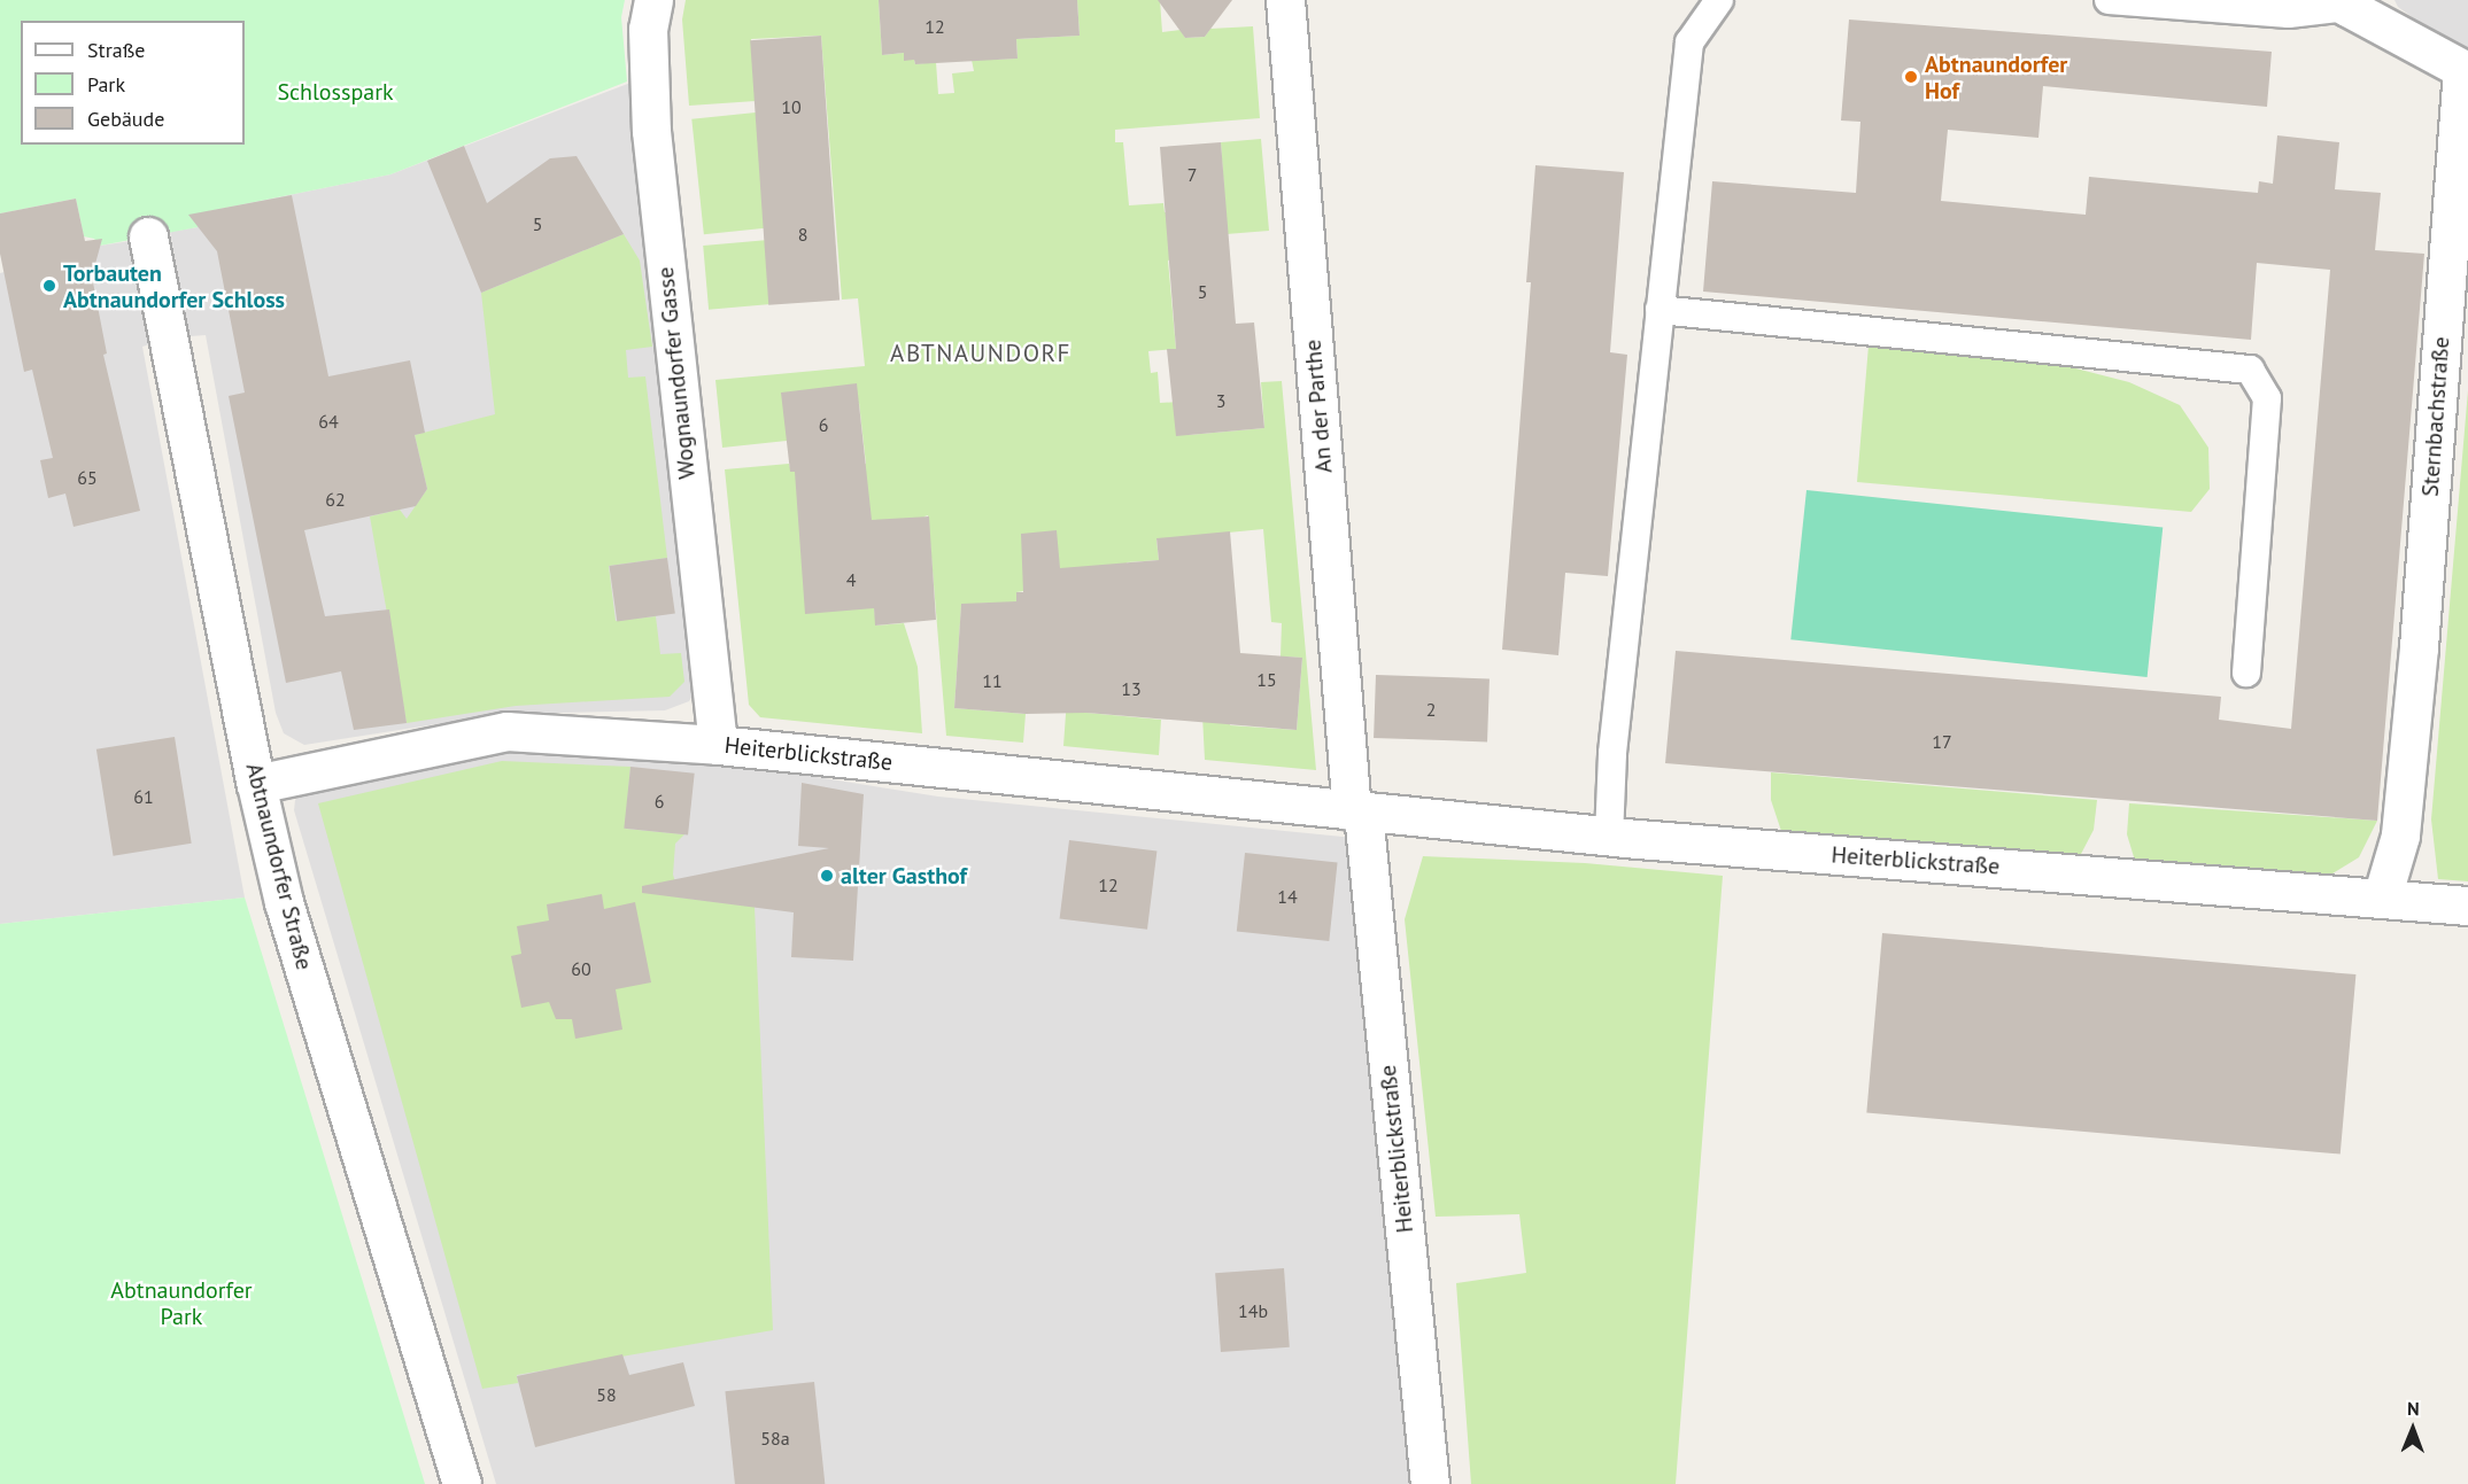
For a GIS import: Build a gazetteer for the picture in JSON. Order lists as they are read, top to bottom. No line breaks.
{"streets":{"street":["Wognaundorfer Gasse","An der Parthe","Sternbachstraße","Heiterblickstraße","Abtnaundorfer Straße"]},"crossings":[["Wognaundorfer Gasse","Heiterblickstraße"],["An der Parthe","Heiterblickstraße"],["Sternbachstraße","Heiterblickstraße"],["Heiterblickstraße","Abtnaundorfer Straße"]],"districts":["ABTNAUNDORF"],"parks":["Schlosspark","Abtnaundorfer Park"],"places":["Abtnaundorfer Hof","Torbauten Abtnaundorfer Schloss","alter Gasthof"],"house_numbers":["12","10","7","5","8","5","3","64","6","65","62","4","15","11","13","2","17","61","6","12","14","60","14b","58","58a"],"legend":["Straße","Park","Gebäude"],"north":"top"}
